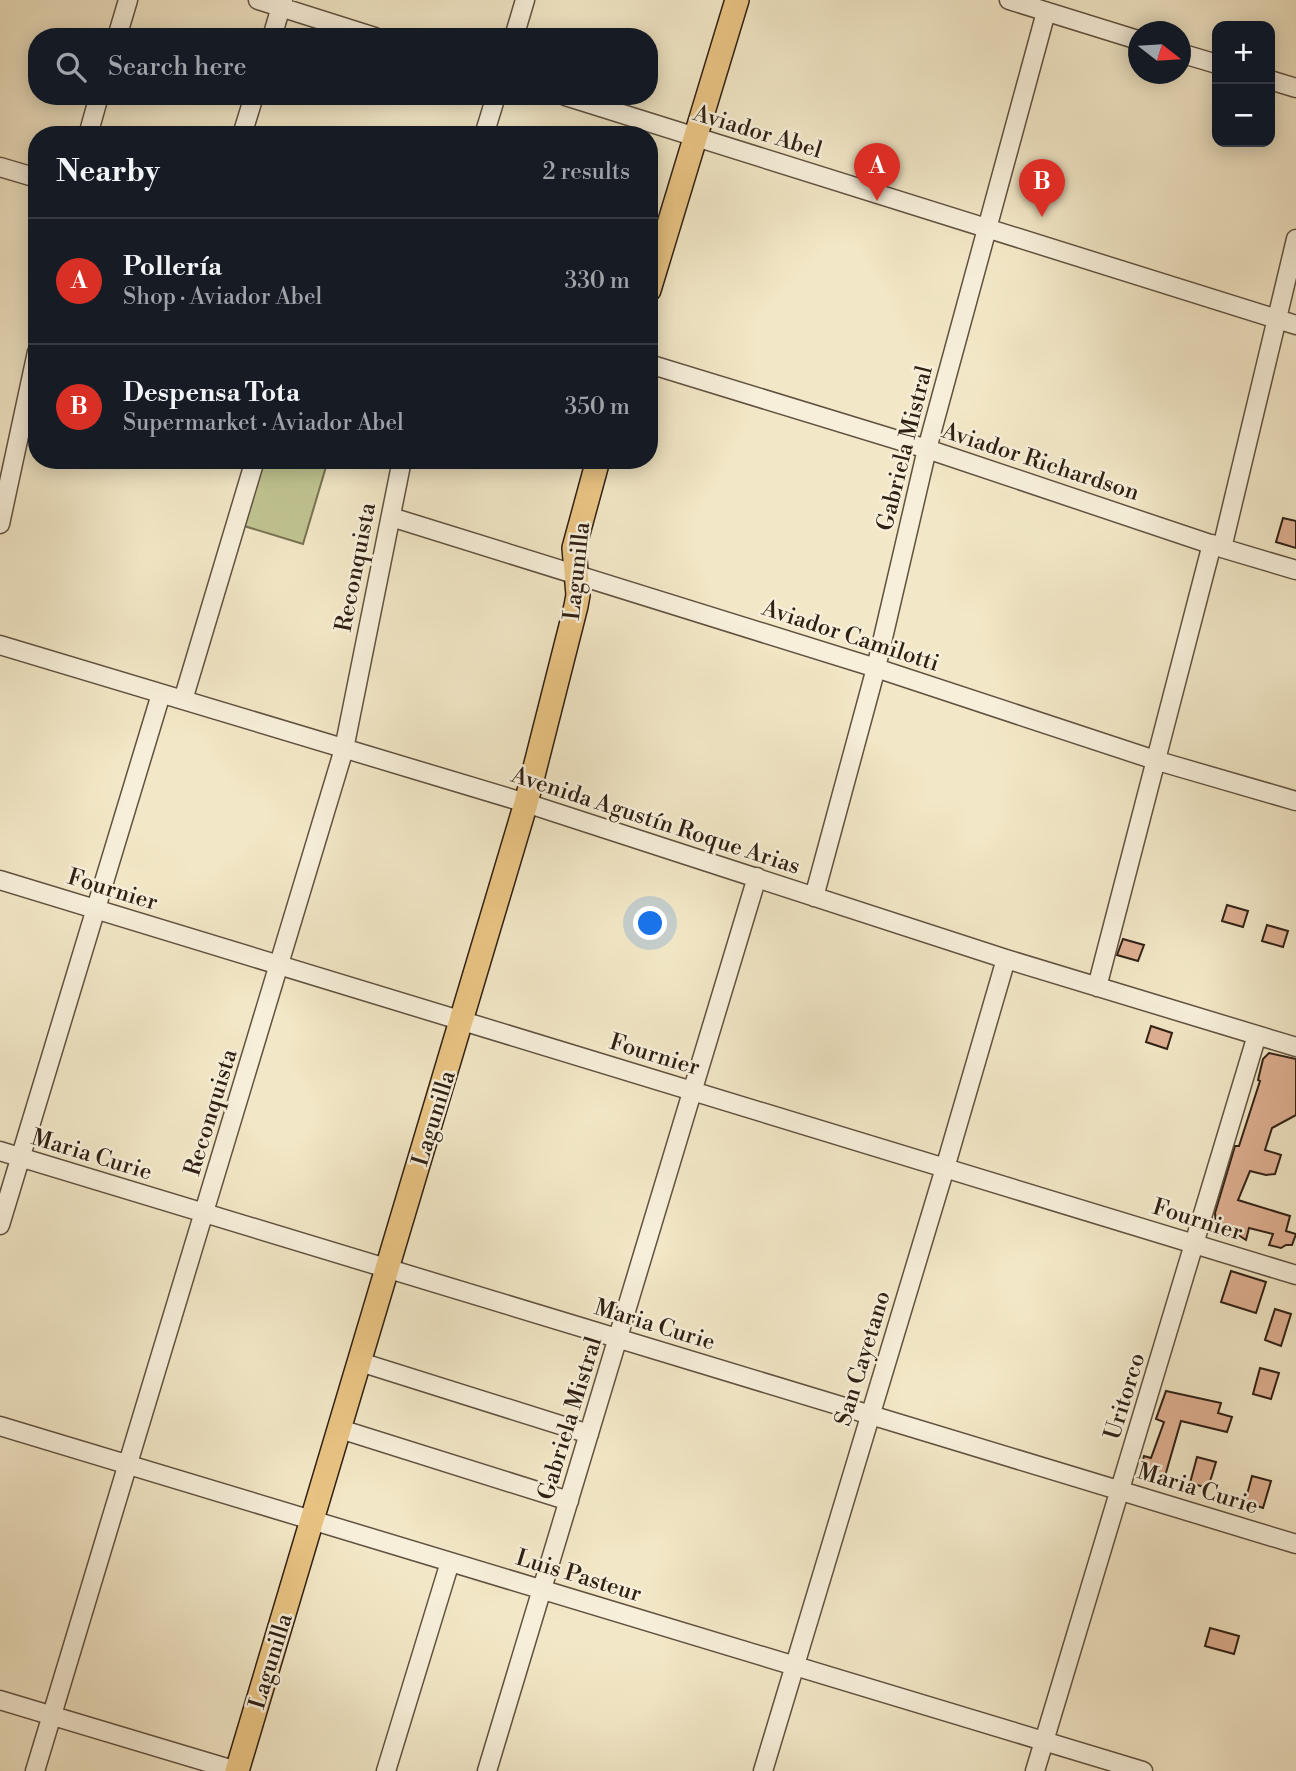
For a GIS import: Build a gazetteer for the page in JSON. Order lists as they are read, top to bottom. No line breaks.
{"streets":{"main road":["Lagunilla"],"street":["Aviador Abel","Gabriela Mistral","Aviador Richardson","Reconquista","Aviador Camilotti","Avenida Agustín Roque Arias","Fournier","Maria Curie","San Cayetano","Uritorco","Luis Pasteur"]},"crossings":[["Aviador Abel","Gabriela Mistral"],["Gabriela Mistral","Aviador Richardson"],["Gabriela Mistral","Aviador Camilotti"],["Gabriela Mistral","Avenida Agustín Roque Arias"],["Gabriela Mistral","Fournier"],["Gabriela Mistral","Maria Curie"],["Gabriela Mistral","Luis Pasteur"],["Reconquista","Aviador Camilotti"],["Reconquista","Avenida Agustín Roque Arias"],["Reconquista","Fournier"],["Reconquista","Maria Curie"],["Reconquista","Luis Pasteur"],["Lagunilla","Aviador Camilotti"],["Lagunilla","Avenida Agustín Roque Arias"],["Lagunilla","Fournier"],["Lagunilla","Maria Curie"],["Lagunilla","Luis Pasteur"],["Avenida Agustín Roque Arias","San Cayetano"],["Avenida Agustín Roque Arias","Uritorco"],["Fournier","San Cayetano"],["Fournier","Uritorco"],["Maria Curie","San Cayetano"],["Maria Curie","Uritorco"],["San Cayetano","Luis Pasteur"],["Uritorco","Luis Pasteur"]],"north":"right","page":{"map_buttons":["+","−"],"search":"Search here","heading":["Nearby","2 results"],"pins":["A","B"],"list":[{"mark":"A","name":"Pollería","note":"Shop · Aviador Abel","value":"330 m"},{"mark":"B","name":"Despensa Tota","note":"Supermarket · Aviador Abel","value":"350 m"}]}}
